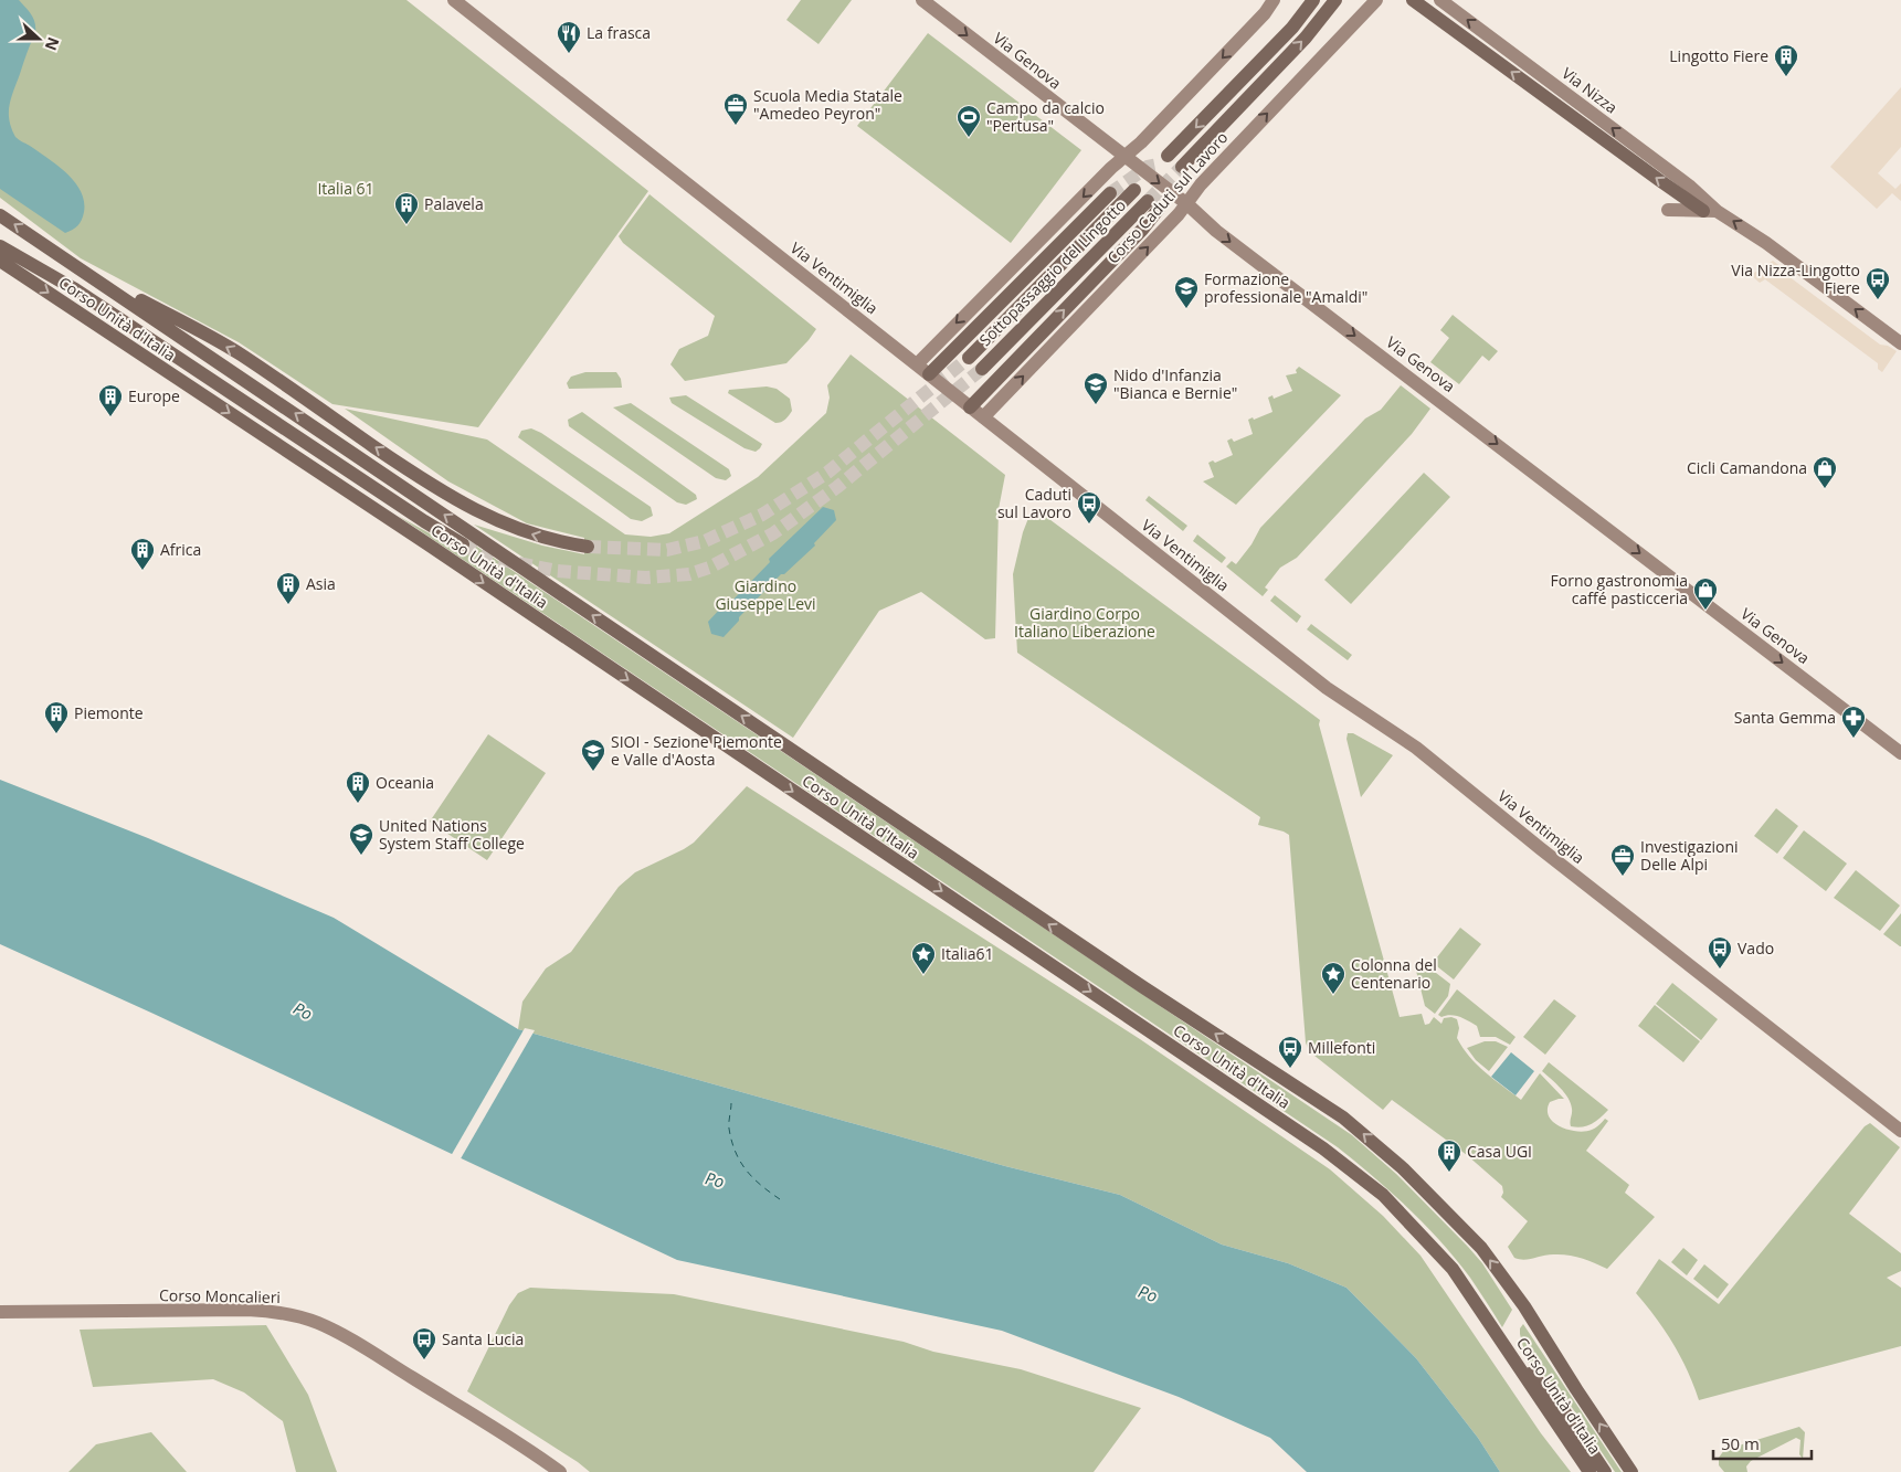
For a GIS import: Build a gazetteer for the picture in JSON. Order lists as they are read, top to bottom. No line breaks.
{"streets":{"main road":["Sottopassaggio del Lingotto","Corso Unità d'Italia"],"street":["Via Genova","Via Nizza","Corso Caduti sul Lavoro","Via Ventimiglia","Corso Moncalieri"]},"crossings":[["Via Genova","Corso Caduti sul Lavoro"],["Corso Caduti sul Lavoro","Via Ventimiglia"],["Sottopassaggio del Lingotto","Via Ventimiglia"]],"one_way":["Via Genova","Via Nizza"],"water":["Po"],"parks":["Italia 61","Giardino Giuseppe Levi","Giardino Corpo Italiano Liberazione"],"places":{"restaurant":["La frasca"],"building":["Lingotto Fiere","Palavela","Europe","Africa","Asia","Piemonte","Oceania","Casa UGI"],"office":["Scuola Media Statale \"Amedeo Peyron\"","Investigazioni Delle Alpi"],"sports":["Campo da calcio \"Pertusa\""],"bus stop":["Via Nizza-Lingotto Fiere","Caduti sul Lavoro","Vado","Millefonti","Santa Lucia"],"school or university":["Formazione professionale \"Amaldi\"","Nido d'Infanzia \"Bianca e Bernie\"","SIOI - Sezione Piemonte e Valle d'Aosta","United Nations System Staff College"],"shop":["Cicli Camandona","Forno gastronomia caffé pasticceria"],"pharmacy":["Santa Gemma"],"place":["Italia61","Colonna del Centenario"]},"scale_bar":"50 m","north":"right"}
